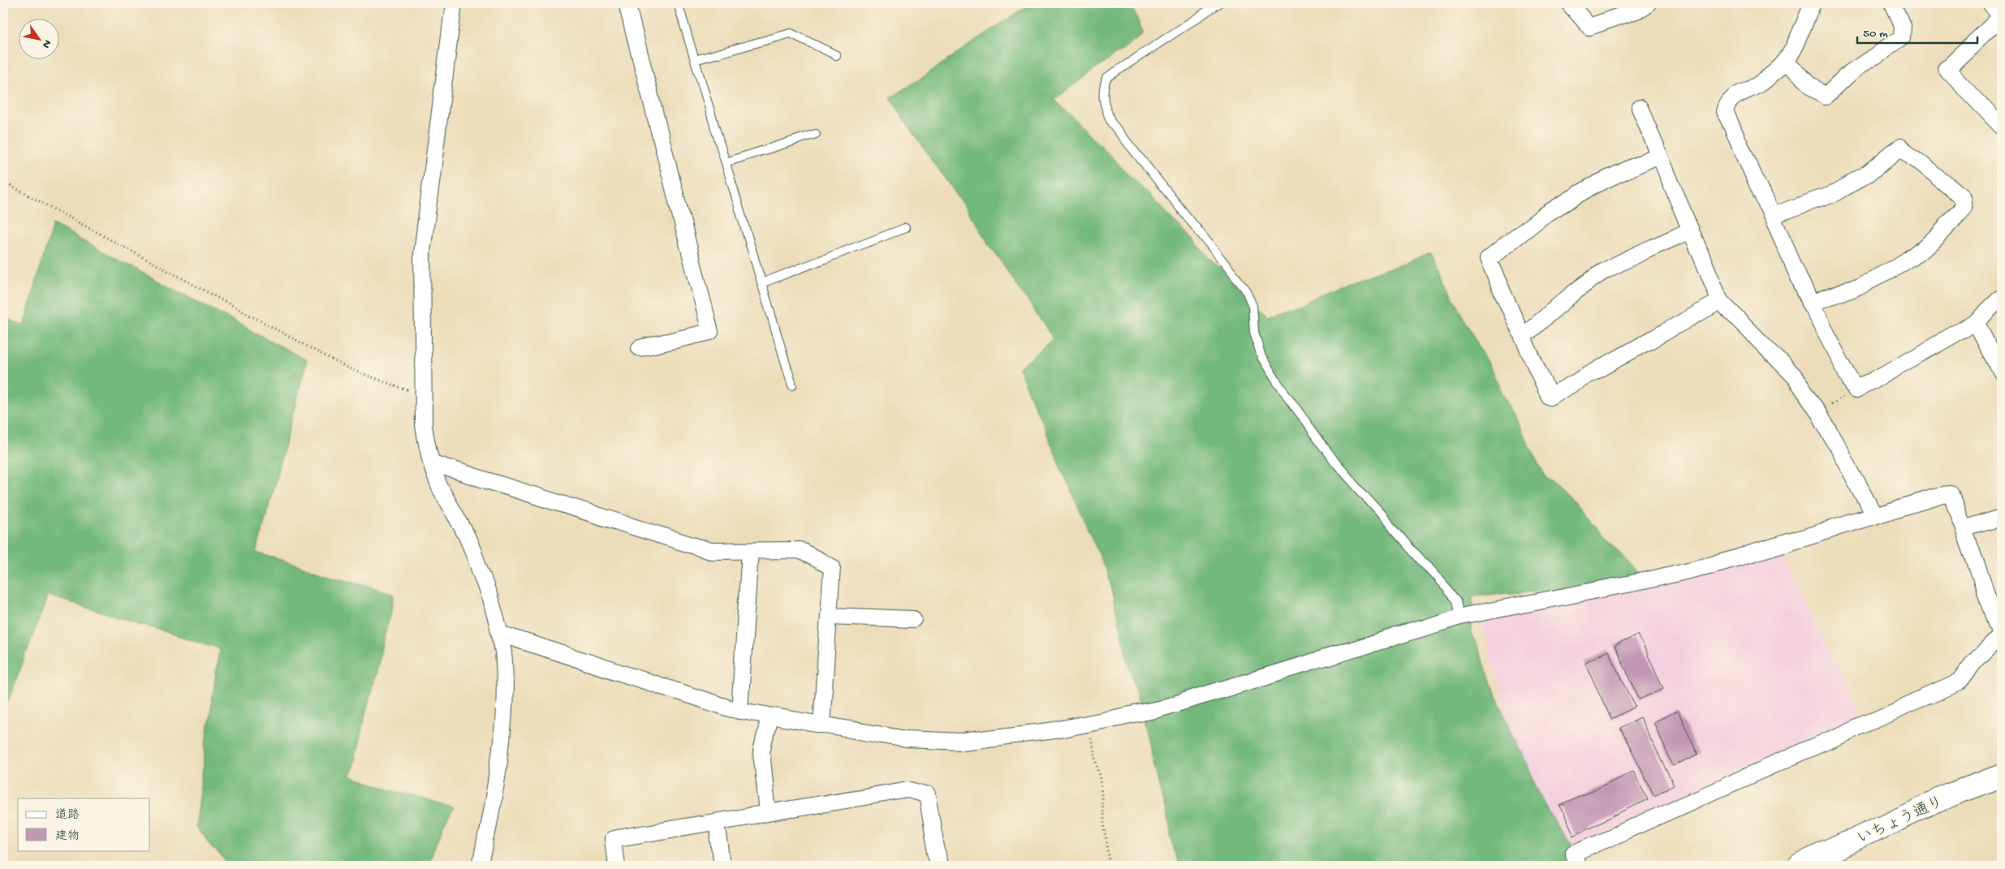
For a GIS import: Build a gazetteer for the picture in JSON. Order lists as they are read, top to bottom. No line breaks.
{"streets":{"street":["いちょう通り"]},"legend":["道路","建物"],"scale_bar":"50 m","north":"bottom right"}
